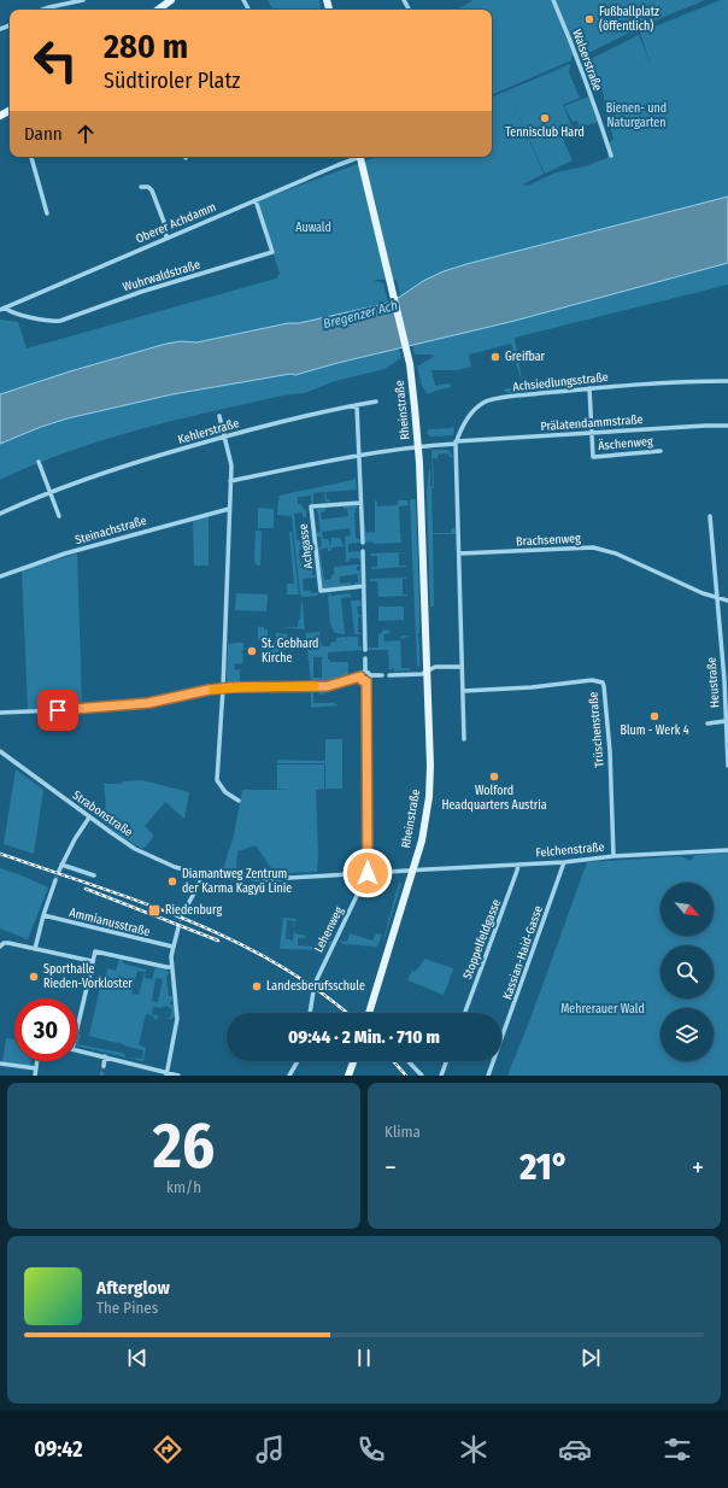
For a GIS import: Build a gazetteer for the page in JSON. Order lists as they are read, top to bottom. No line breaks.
{"streets":{"main road":["Rheinstraße"],"street":["Walserstraße","Oberer Achdamm","Wuhrwaldstraße","Achsiedlungsstraße","Prälatendammstraße","Kehlerstraße","Äschenweg","Steinachstraße","Brachsenweg","Achgasse","Heustraße","Trüschenstraße","Strabonstraße","Felchenstraße","Ammianusstraße","Lehenweg","Stoppelfeldgasse","Kassian-Haid-Gasse"]},"crossings":[["Oberer Achdamm","Wuhrwaldstraße"],["Achsiedlungsstraße","Prälatendammstraße"],["Rheinstraße","Felchenstraße"],["Prälatendammstraße","Äschenweg"],["Brachsenweg","Heustraße"],["Trüschenstraße","Felchenstraße"],["Strabonstraße","Felchenstraße"],["Strabonstraße","Lehenweg"],["Felchenstraße","Lehenweg"],["Felchenstraße","Stoppelfeldgasse"],["Felchenstraße","Kassian-Haid-Gasse"]],"water":["Bregenzer Ach"],"parks":["Bienen- und Naturgarten","Auwald","Mehrerauer Wald"],"places":{"other":["Fußballplatz (öffentlich)","Tennisclub Hard","Greifbar","St. Gebhard Kirche","Blum - Werk 4","Wolford Headquarters Austria","Diamantweg Zentrum der Karma Kagyü Linie","Sporthalle Rieden-Vorkloster","Landesberufsschule"],"transit":["Riedenburg"]},"north":"bottom right","page":{"turn":["280 m","Südtiroler Platz"],"then":"Dann","limit":"30","trip":"09:44 · 2 Min. · 710 m","tile":[["26","km/h"],"Klima"],"heat":["−","21°","+"],"song":["Afterglow","The Pines"],"tabs":"09:42"}}
